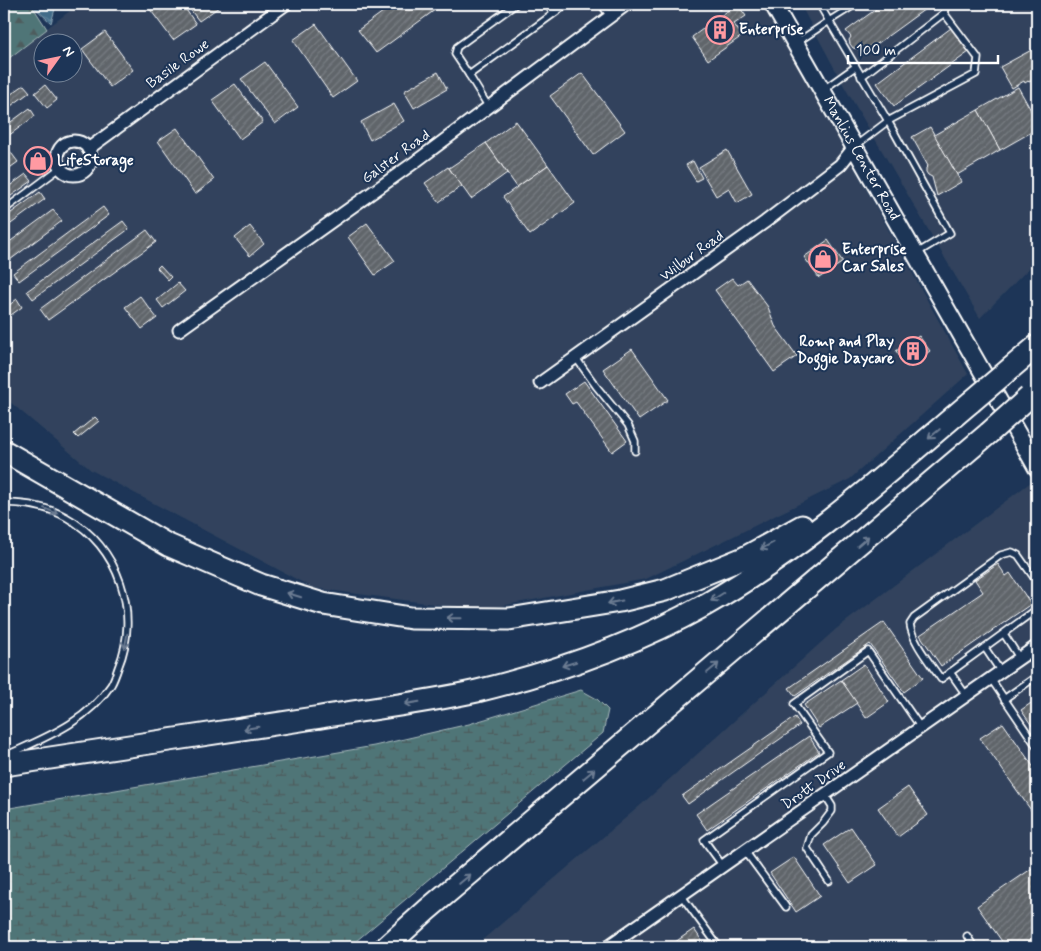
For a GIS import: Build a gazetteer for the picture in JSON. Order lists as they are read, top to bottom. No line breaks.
{"streets":{"main road":["Manlius Center Road"],"street":["Basile Rowe","Galster Road","Wilbur Road","Drott Drive"]},"crossings":[["Manlius Center Road","Wilbur Road"]],"places":{"building":["Enterprise","Romp and Play Doggie Daycare"],"shop":["LifeStorage","Enterprise Car Sales"]},"scale_bar":"100 m","north":"top right"}
